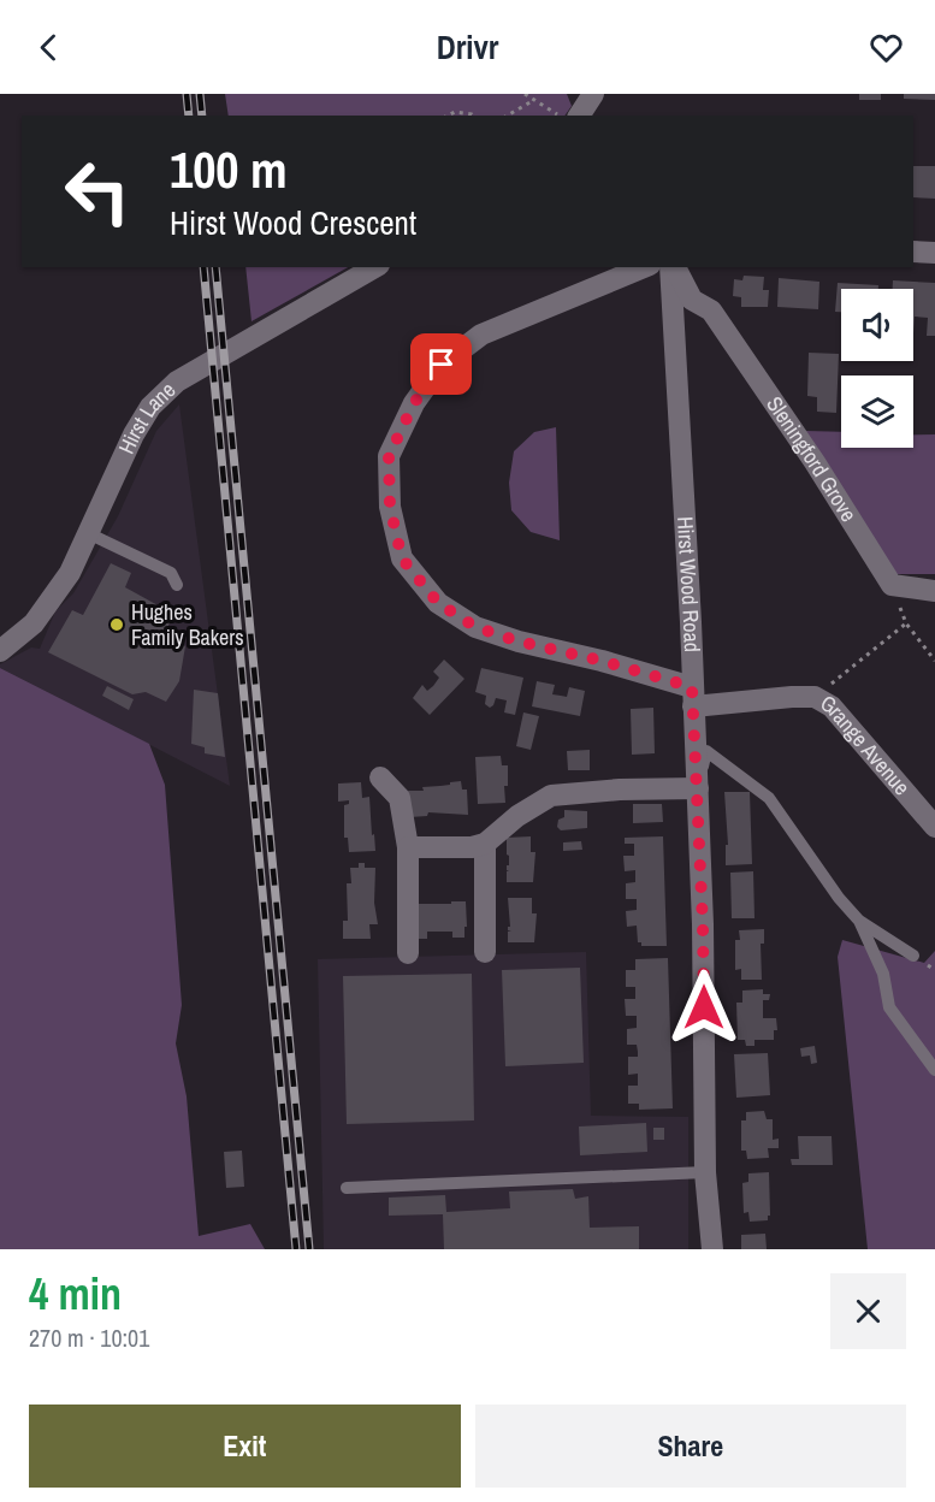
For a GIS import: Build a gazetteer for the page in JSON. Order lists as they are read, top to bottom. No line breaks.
{"streets":{"street":["Hirst Lane","Sleningford Grove","Hirst Wood Road","Grange Avenue"]},"crossings":[["Hirst Wood Road","Grange Avenue"]],"places":["Hughes Family Bakers"],"page":{"header":"Drivr","turn":["100 m","Hirst Wood Crescent"],"heading":["4 min","270 m · 10:01"],"buttons":["Exit","Share"]}}
